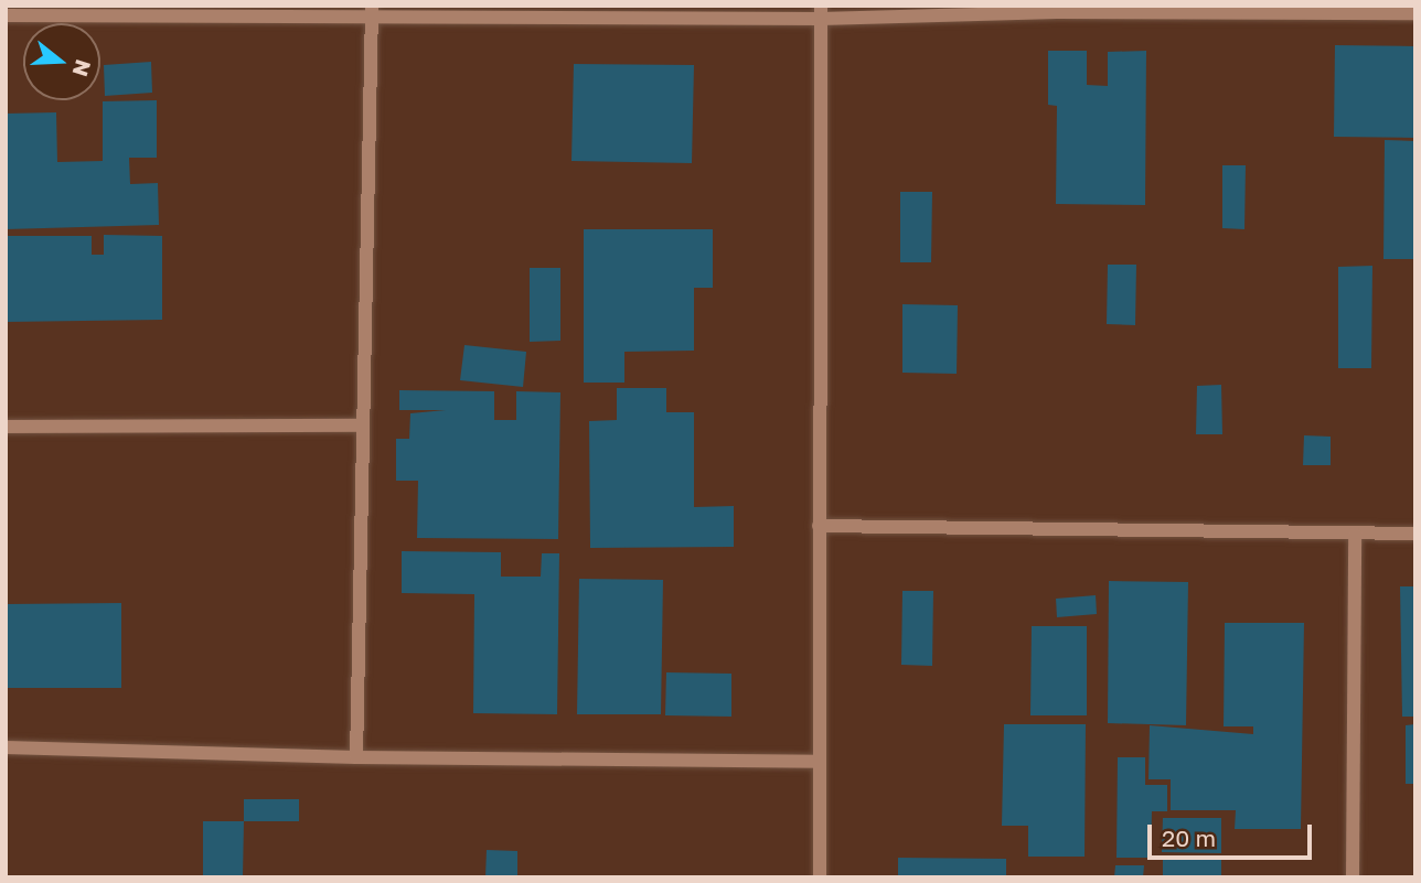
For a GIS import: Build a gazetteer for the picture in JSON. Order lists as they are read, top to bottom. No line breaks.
{"scale_bar":"20 m","north":"right"}
